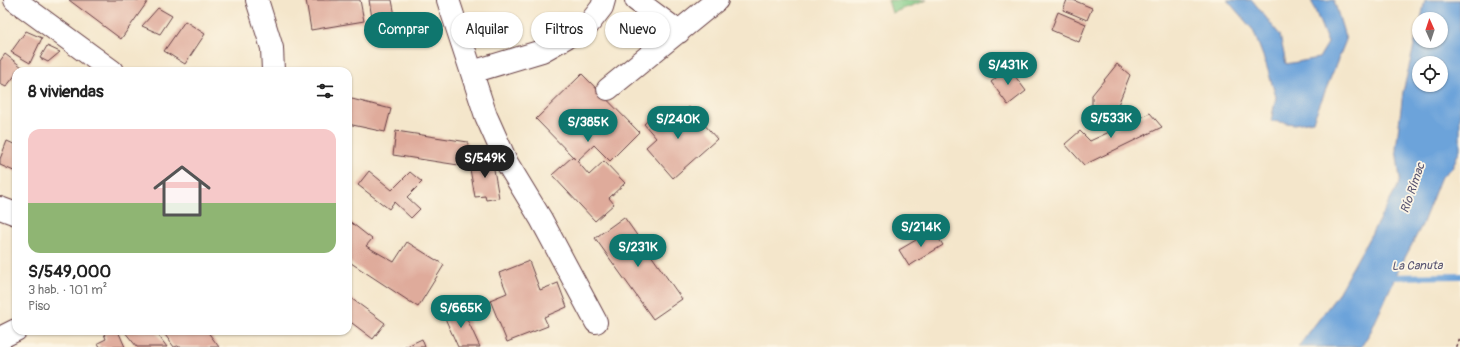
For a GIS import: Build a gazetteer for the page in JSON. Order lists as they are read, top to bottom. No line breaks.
{"water":["Río Rímac","La Canuta"],"north":"top","page":{"chip":["Comprar","Alquilar","Filtros","Nuevo"],"price":["S/431K","S/533K","S/240K","S/385K","S/549K","S/214K","S/231K","S/665K"],"heading":"8 viviendas","list":[{"name":"S/549,000","note":"3 hab. · 101 m² · Piso"}]}}
